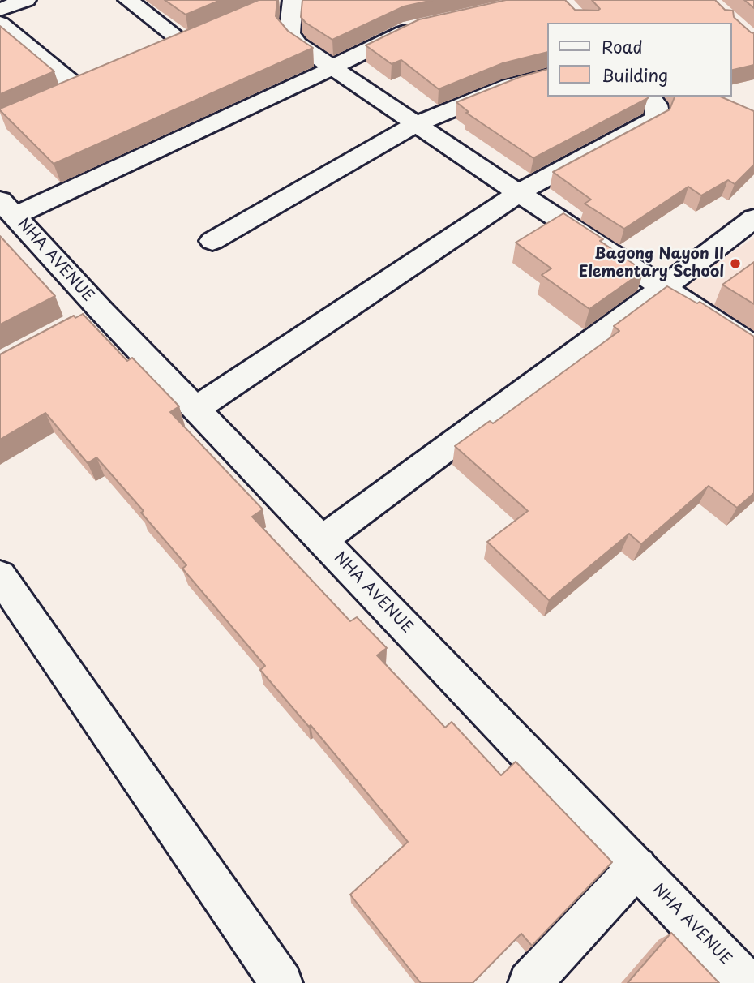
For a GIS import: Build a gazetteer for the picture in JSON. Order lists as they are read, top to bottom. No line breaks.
{"streets":{"street":["NHA AVENUE"]},"places":["Bagong Nayon II Elementary School"],"legend":["Road","Building"]}
